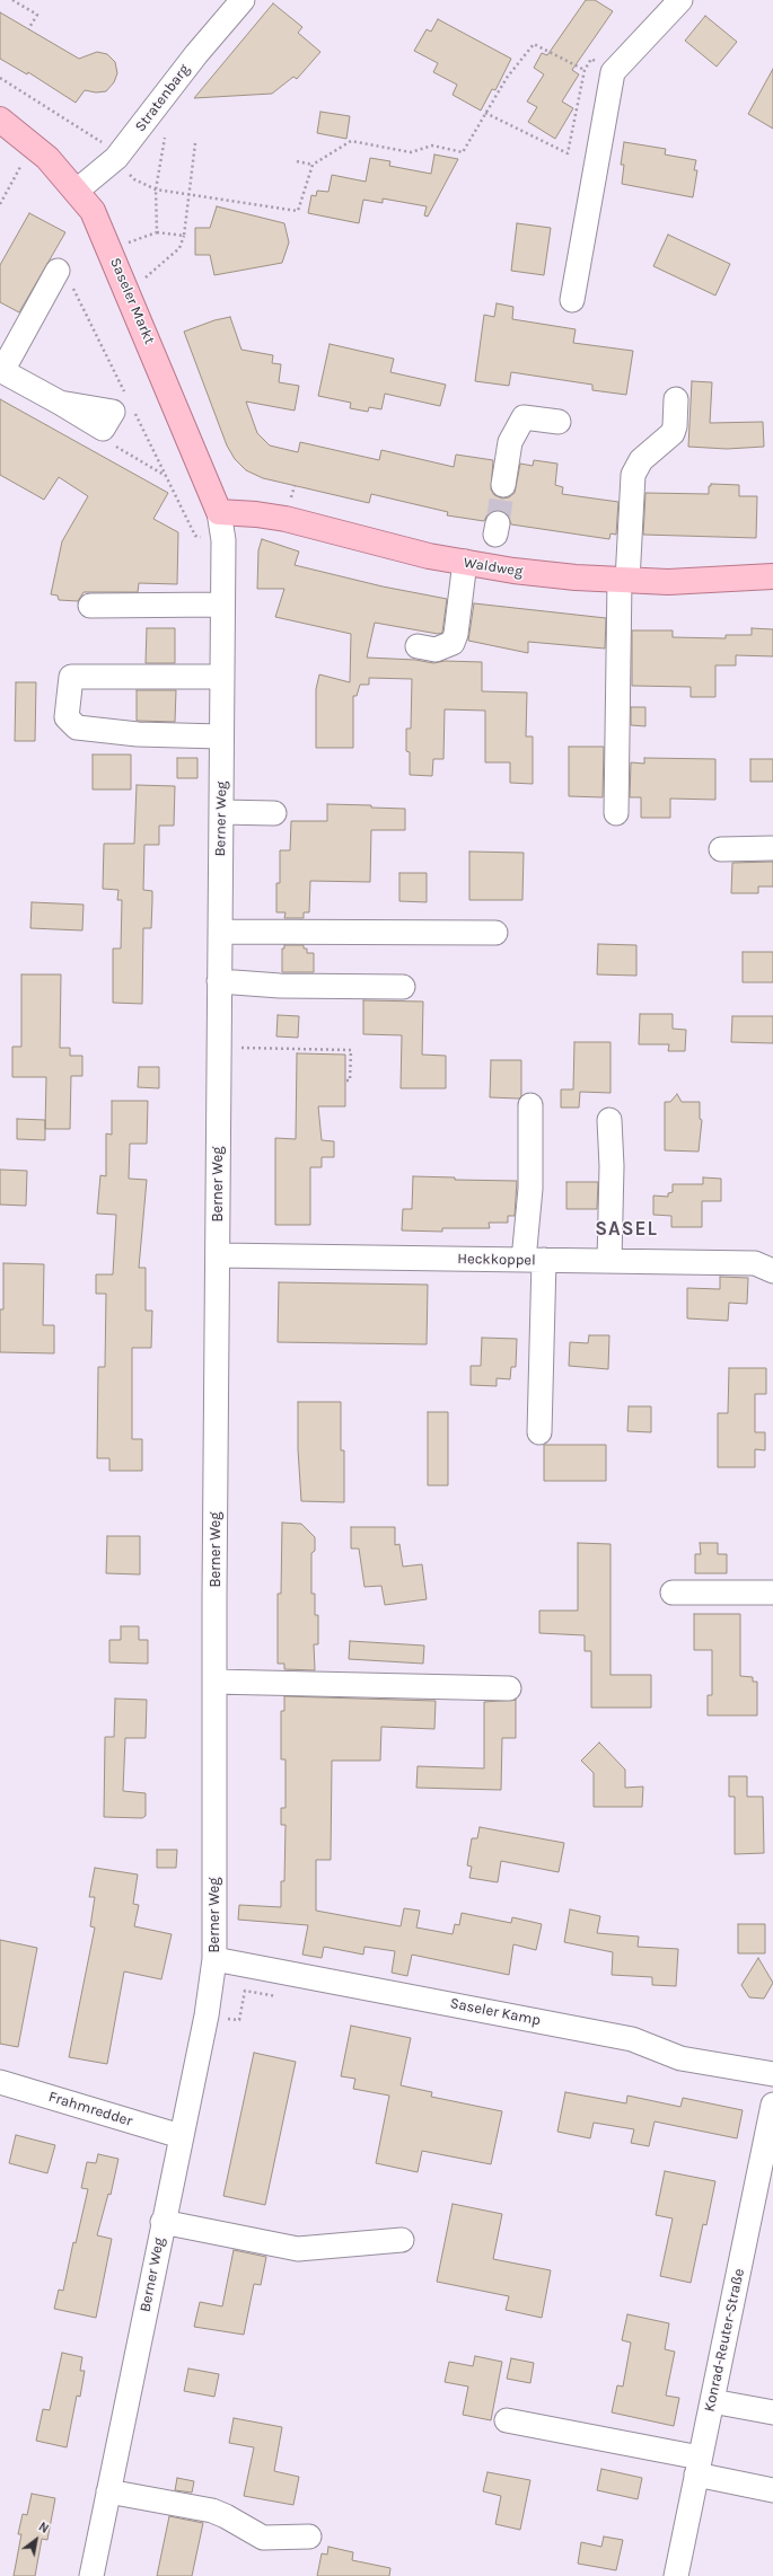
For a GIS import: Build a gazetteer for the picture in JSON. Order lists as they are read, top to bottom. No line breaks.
{"streets":{"main road":["Saseler Markt","Waldweg"],"street":["Stratenbarg","Berner Weg","Heckkoppel","Saseler Kamp","Frahmredder","Konrad-Reuter-Straße"]},"crossings":[["Stratenbarg","Saseler Markt"],["Saseler Markt","Waldweg"],["Saseler Markt","Berner Weg"],["Waldweg","Berner Weg"],["Berner Weg","Heckkoppel"],["Berner Weg","Saseler Kamp"],["Berner Weg","Frahmredder"]],"districts":["SASEL"],"north":"top right"}
